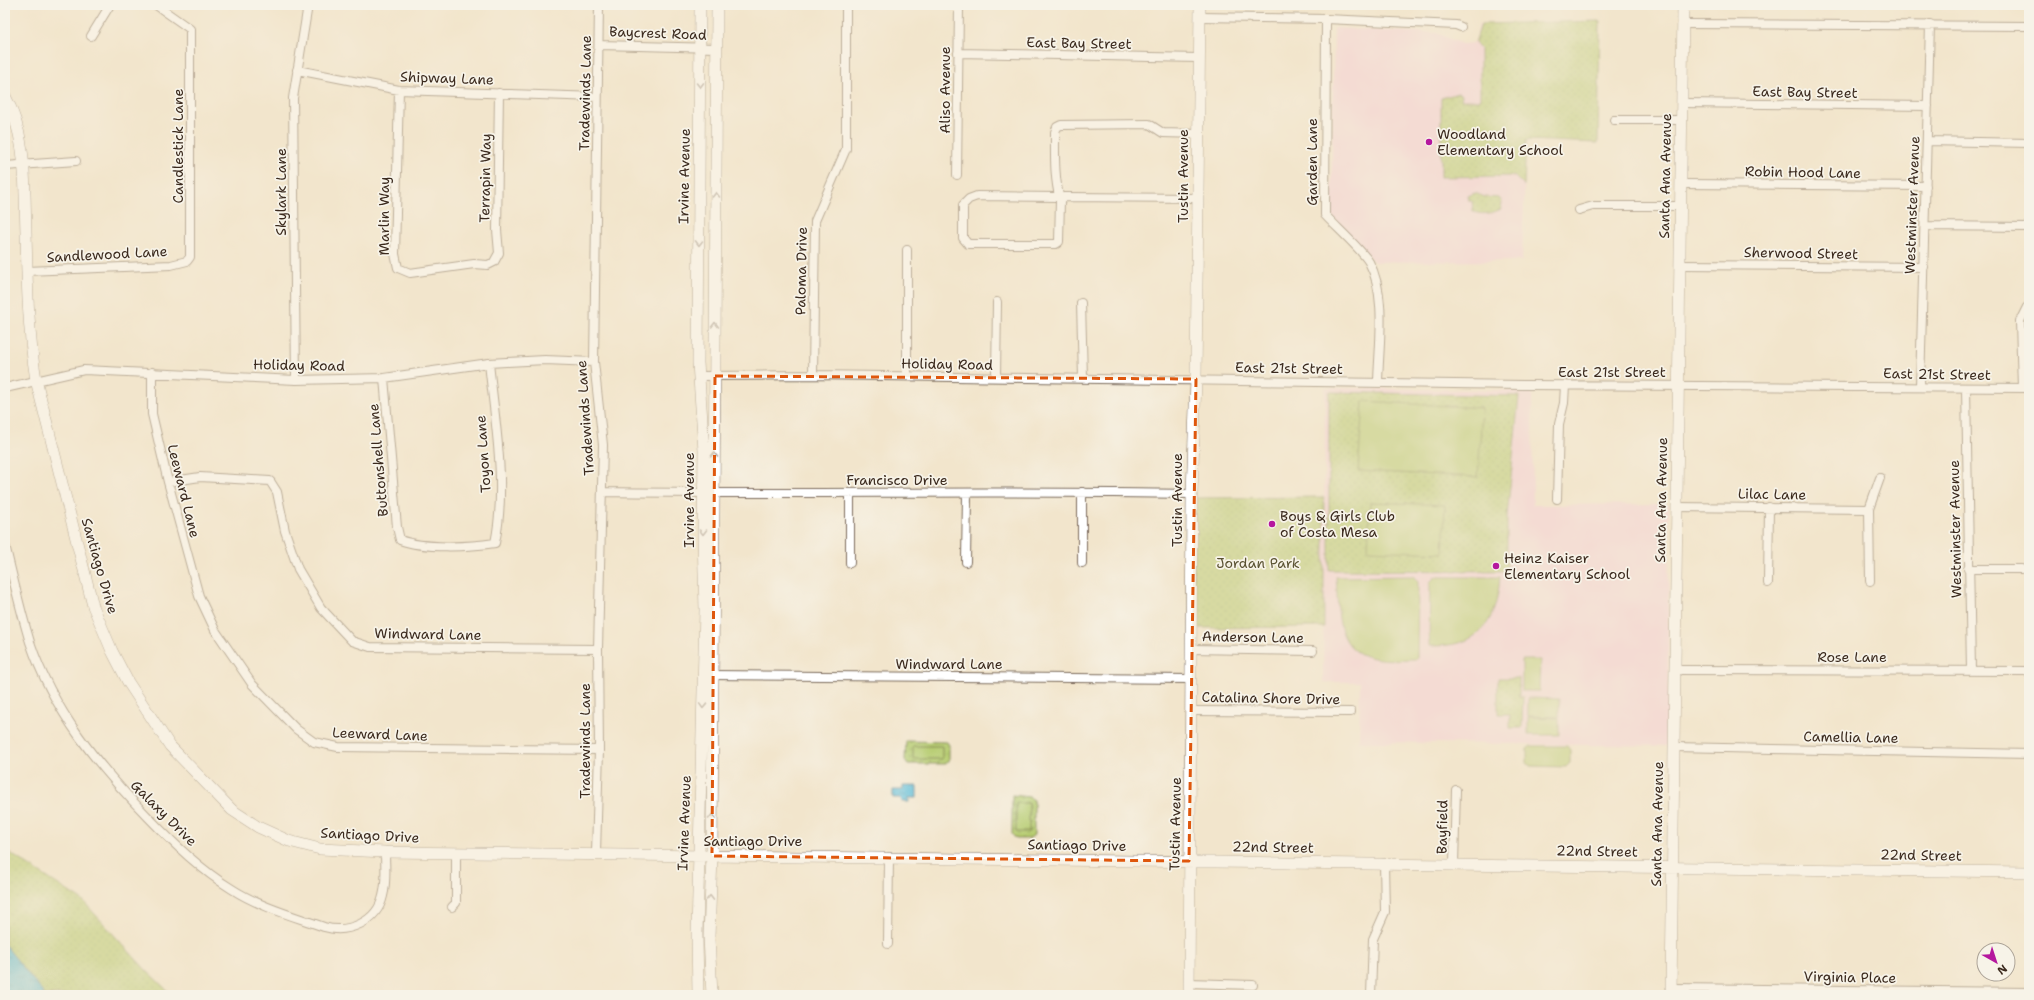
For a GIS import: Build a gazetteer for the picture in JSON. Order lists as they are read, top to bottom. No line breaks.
{"streets":{"street":["Baycrest Road","East Bay Street","Shipway Lane","Aliso Avenue","Tradewinds Lane","Candlestick Lane","Garden Lane","Robin Hood Lane","Irvine Avenue","Tustin Avenue","Santa Ana Avenue","Terrapin Way","Skylark Lane","Westminster Avenue","Marlin Way","Sherwood Street","Sandlewood Lane","Paloma Drive","Holiday Road","East 21st Street","Toyon Lane","Buttonshell Lane","Francisco Drive","Leeward Lane","Lilac Lane","Santiago Drive","Windward Lane","Anderson Lane","Rose Lane","Catalina Shore Drive","Camellia Lane","Galaxy Drive","Bayfield","22nd Street","Virginia Place"]},"crossings":[["Baycrest Road","Tradewinds Lane"],["Baycrest Road","Irvine Avenue"],["East Bay Street","Aliso Avenue"],["East Bay Street","Tustin Avenue"],["East Bay Street","Santa Ana Avenue"],["East Bay Street","Westminster Avenue"],["Shipway Lane","Tradewinds Lane"],["Shipway Lane","Terrapin Way"],["Shipway Lane","Skylark Lane"],["Shipway Lane","Marlin Way"],["Tradewinds Lane","Holiday Road"],["Tradewinds Lane","Francisco Drive"],["Tradewinds Lane","Leeward Lane"],["Tradewinds Lane","Santiago Drive"],["Tradewinds Lane","Windward Lane"],["Candlestick Lane","Sandlewood Lane"],["Garden Lane","East 21st Street"],["Robin Hood Lane","Santa Ana Avenue"],["Robin Hood Lane","Westminster Avenue"],["Irvine Avenue","Holiday Road"],["Irvine Avenue","Francisco Drive"],["Irvine Avenue","Santiago Drive"],["Irvine Avenue","Windward Lane"],["Tustin Avenue","Holiday Road"],["Tustin Avenue","East 21st Street"],["Tustin Avenue","Francisco Drive"],["Tustin Avenue","Santiago Drive"],["Tustin Avenue","Windward Lane"],["Tustin Avenue","Anderson Lane"],["Tustin Avenue","Catalina Shore Drive"],["Tustin Avenue","22nd Street"],["Santa Ana Avenue","Sherwood Street"],["Santa Ana Avenue","East 21st Street"],["Santa Ana Avenue","Lilac Lane"],["Santa Ana Avenue","Rose Lane"],["Santa Ana Avenue","Camellia Lane"],["Santa Ana Avenue","22nd Street"],["Santa Ana Avenue","Virginia Place"],["Terrapin Way","Marlin Way"],["Skylark Lane","Holiday Road"],["Westminster Avenue","Sherwood Street"],["Westminster Avenue","East 21st Street"],["Westminster Avenue","Rose Lane"],["Sandlewood Lane","Santiago Drive"],["Paloma Drive","Holiday Road"],["Holiday Road","East 21st Street"],["Holiday Road","Toyon Lane"],["Holiday Road","Buttonshell Lane"],["Holiday Road","Leeward Lane"],["Holiday Road","Santiago Drive"],["Toyon Lane","Buttonshell Lane"],["Leeward Lane","Windward Lane"],["Santiago Drive","Galaxy Drive"],["Santiago Drive","22nd Street"],["Bayfield","22nd Street"]],"parks":["Jordan Park"],"places":["Woodland Elementary School","Boys & Girls Club of Costa Mesa","Heinz Kaiser Elementary School"],"north":"bottom right"}
